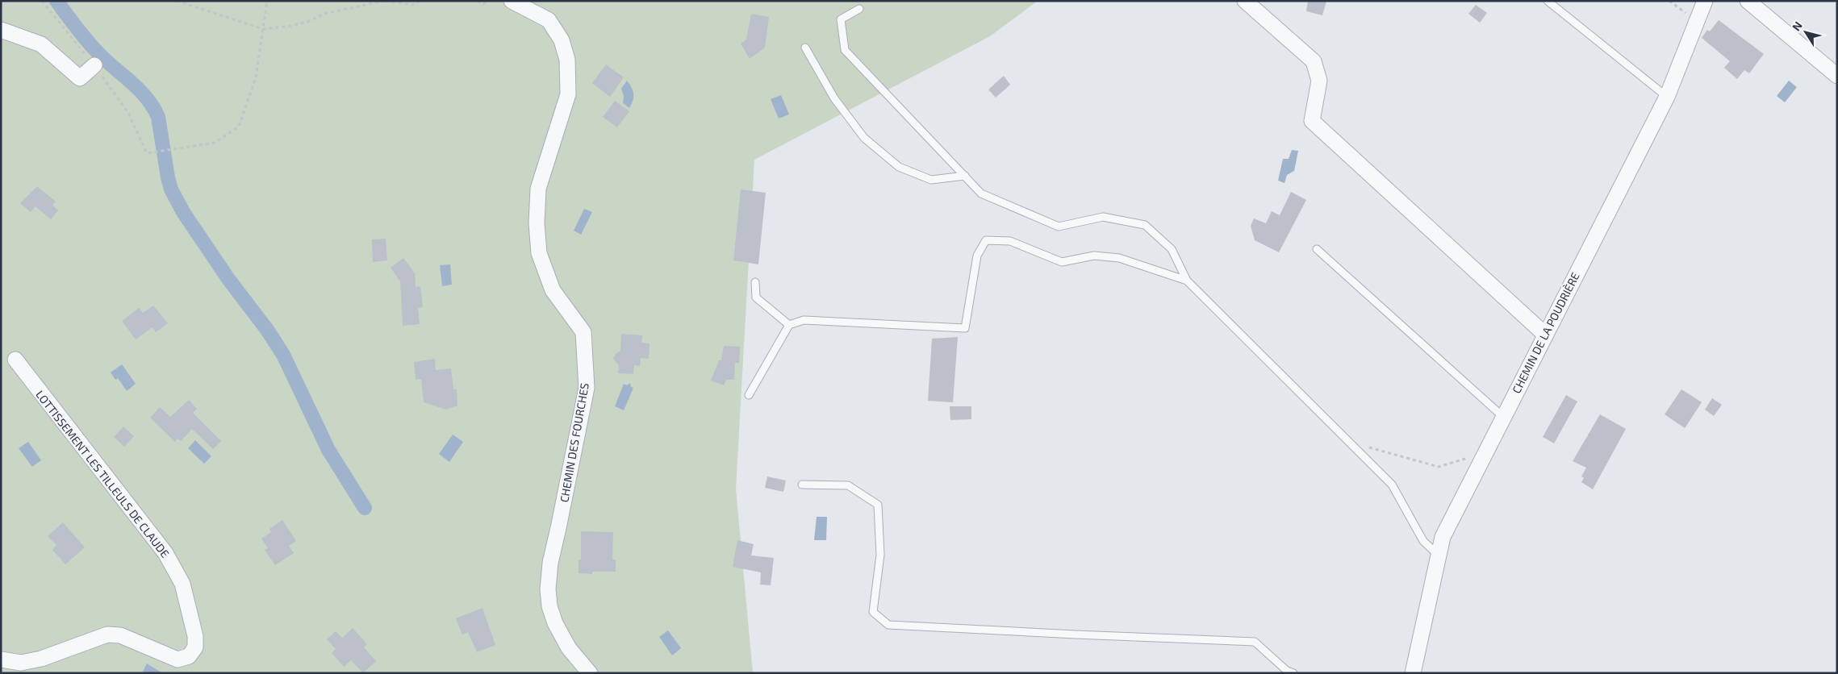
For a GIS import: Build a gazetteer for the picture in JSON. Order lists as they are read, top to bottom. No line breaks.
{"streets":{"street":["CHEMIN DE LA POUDRIÈRE","CHEMIN DES FOURCHES","LOTTISSEMENT LES TILLEULS DE CLAUDE"]},"north":"top left"}
